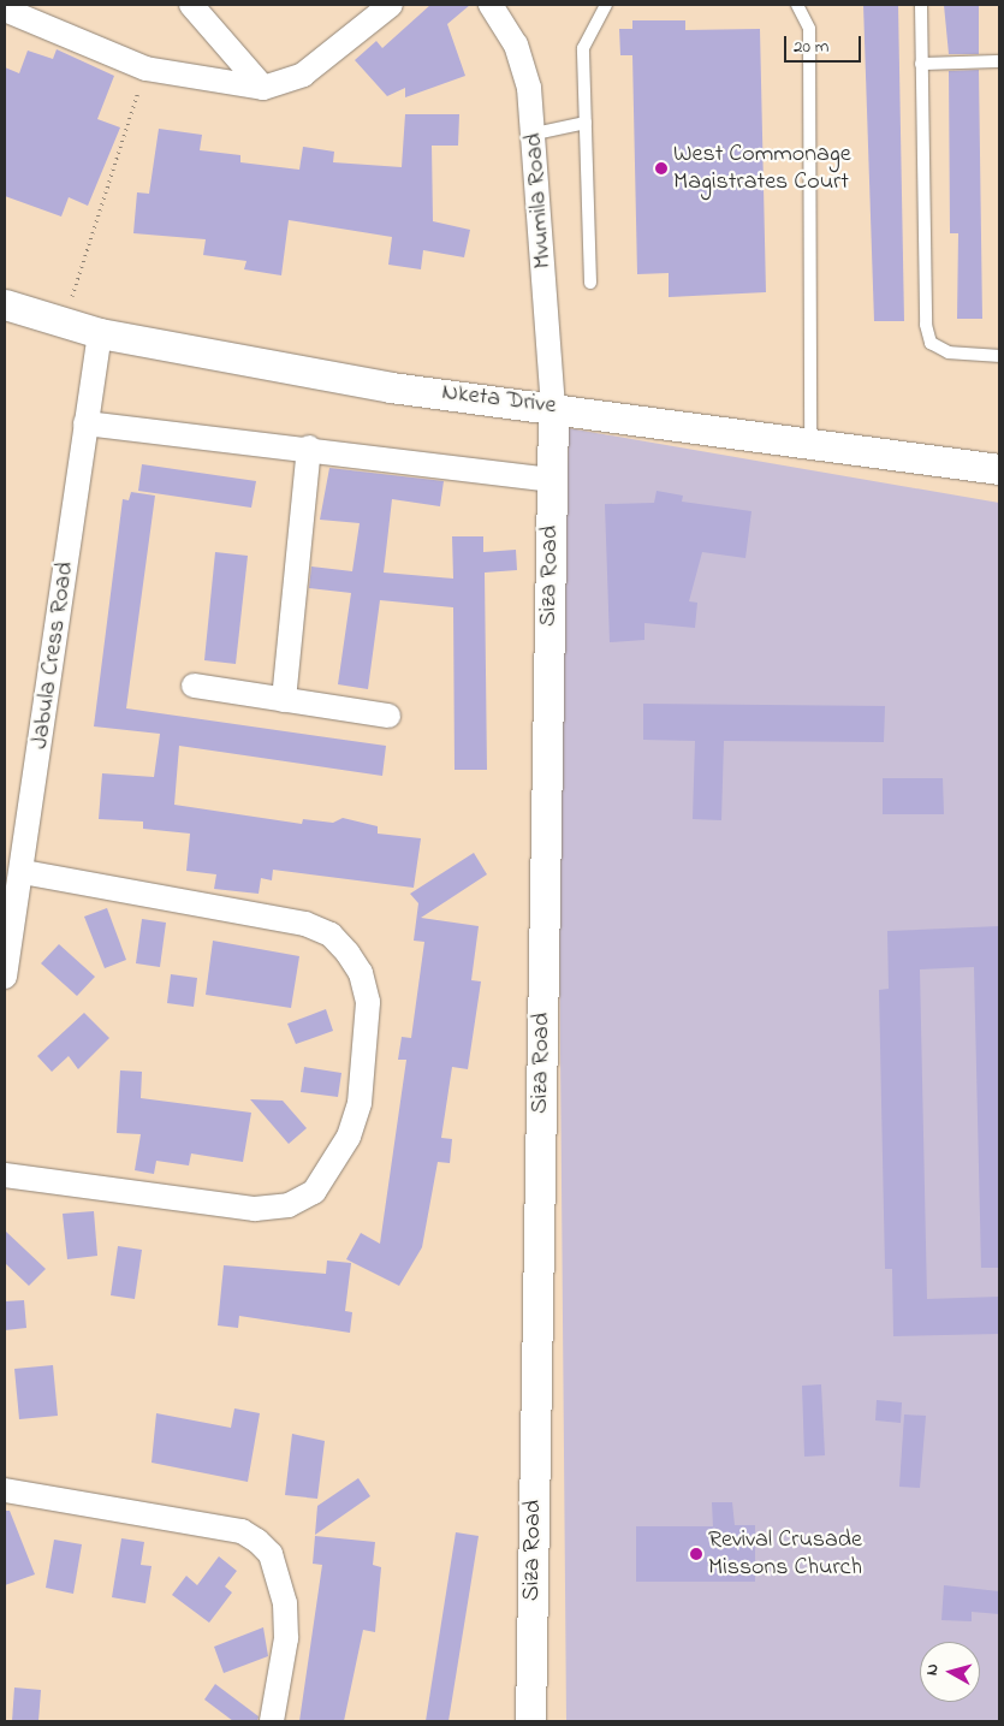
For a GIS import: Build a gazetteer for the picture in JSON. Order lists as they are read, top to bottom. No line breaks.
{"streets":{"street":["Mvumila Road","Nketa Drive","Siza Road","Jabula Cress Road"]},"crossings":[["Mvumila Road","Nketa Drive"],["Mvumila Road","Siza Road"],["Nketa Drive","Siza Road"],["Nketa Drive","Jabula Cress Road"]],"places":["West Commonage Magistrates Court","Revival Crusade Missons Church"],"scale_bar":"20 m","north":"left"}
